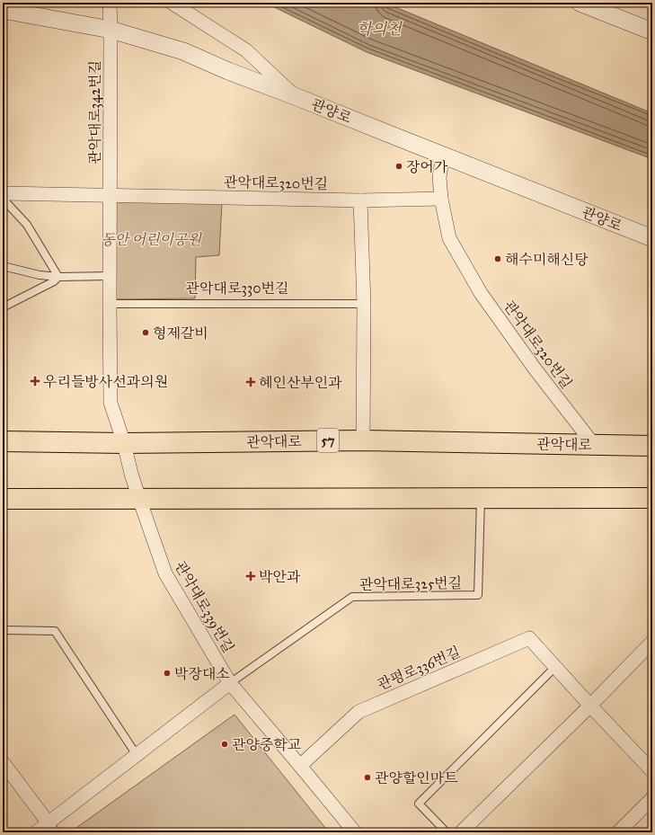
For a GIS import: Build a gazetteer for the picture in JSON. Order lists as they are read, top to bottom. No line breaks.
{"streets":{"main road":["57","관악대로"],"street":["관양로","관악대로342번길","관악대로320번길","관악대로339번길","관평로336번길"],"lane":["관악대로330번길","관악대로325번길"]},"crossings":[["관양로","관악대로342번길"],["관양로","관악대로320번길"],["관악대로342번길","관악대로320번길"],["관악대로342번길","관악대로330번길"],["관악대로342번길","관악대로"],["관악대로342번길","관악대로339번길"],["관악대로320번길","관악대로"],["관악대로325번길","관악대로339번길"],["관악대로339번길","관평로336번길"]],"water":["학의천"],"parks":["동안 어린이공원"],"places":{"other":["장어가","해수미해신탕","형제갈비","박장대소","관양중학교","관양할인마트"],"health":["우리들방사선과의원","혜인산부인과","박안과"]}}
